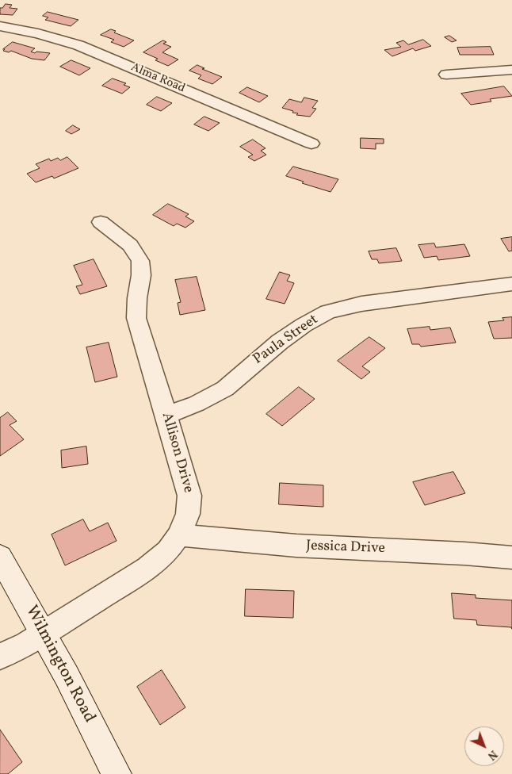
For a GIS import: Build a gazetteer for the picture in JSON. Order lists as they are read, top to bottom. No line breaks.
{"streets":{"main road":["Wilmington Road"],"street":["Alma Road","Paula Street","Allison Drive","Jessica Drive"]},"crossings":[["Paula Street","Allison Drive"],["Allison Drive","Jessica Drive"],["Allison Drive","Wilmington Road"]],"north":"bottom right"}
